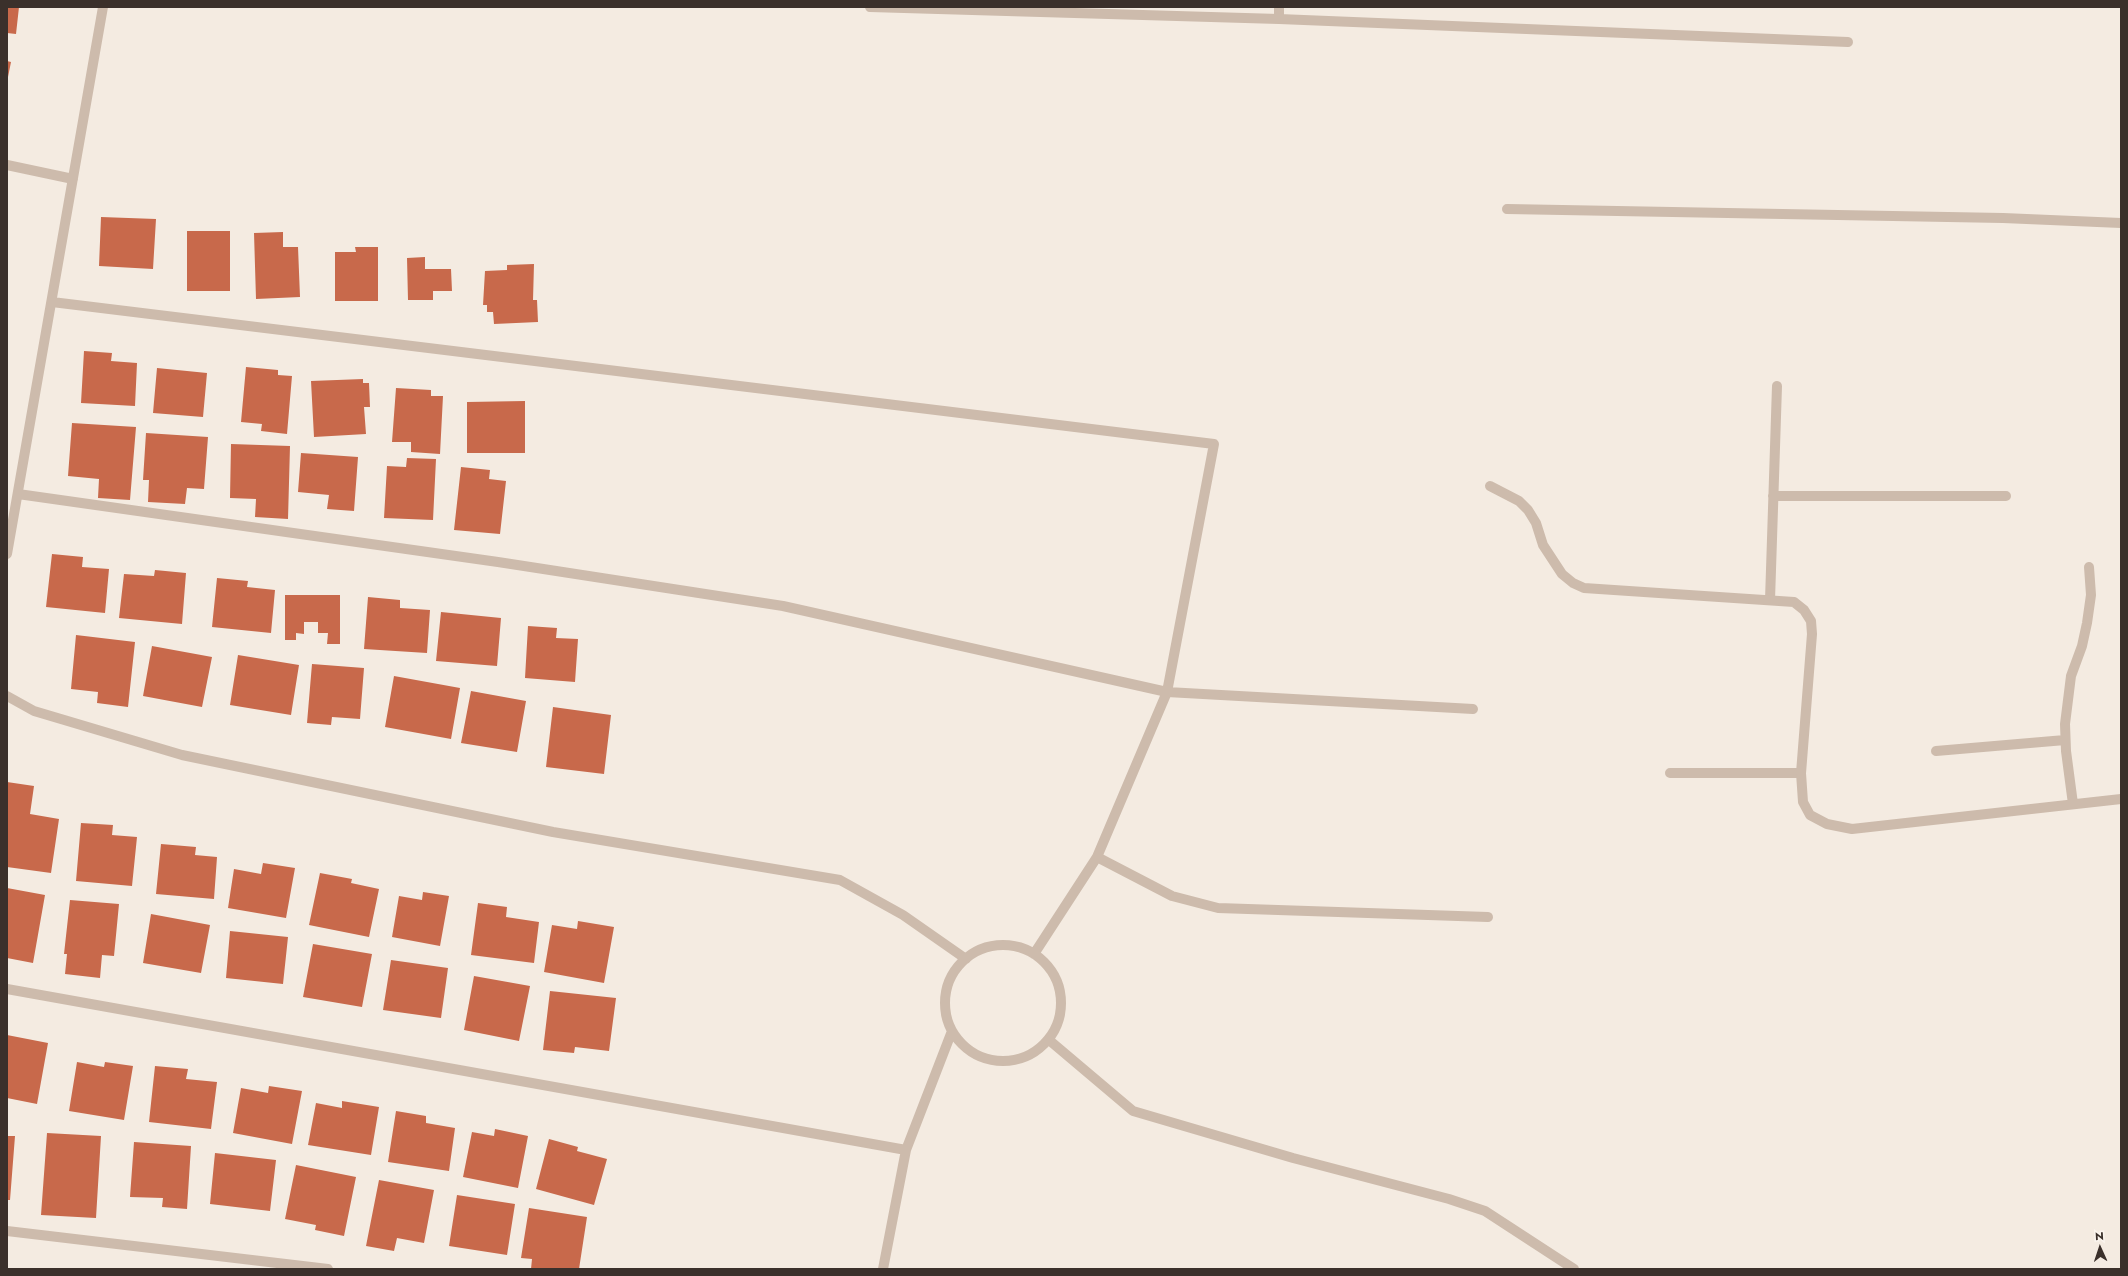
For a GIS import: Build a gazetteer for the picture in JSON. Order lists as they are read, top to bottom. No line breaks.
{"north":"top"}
